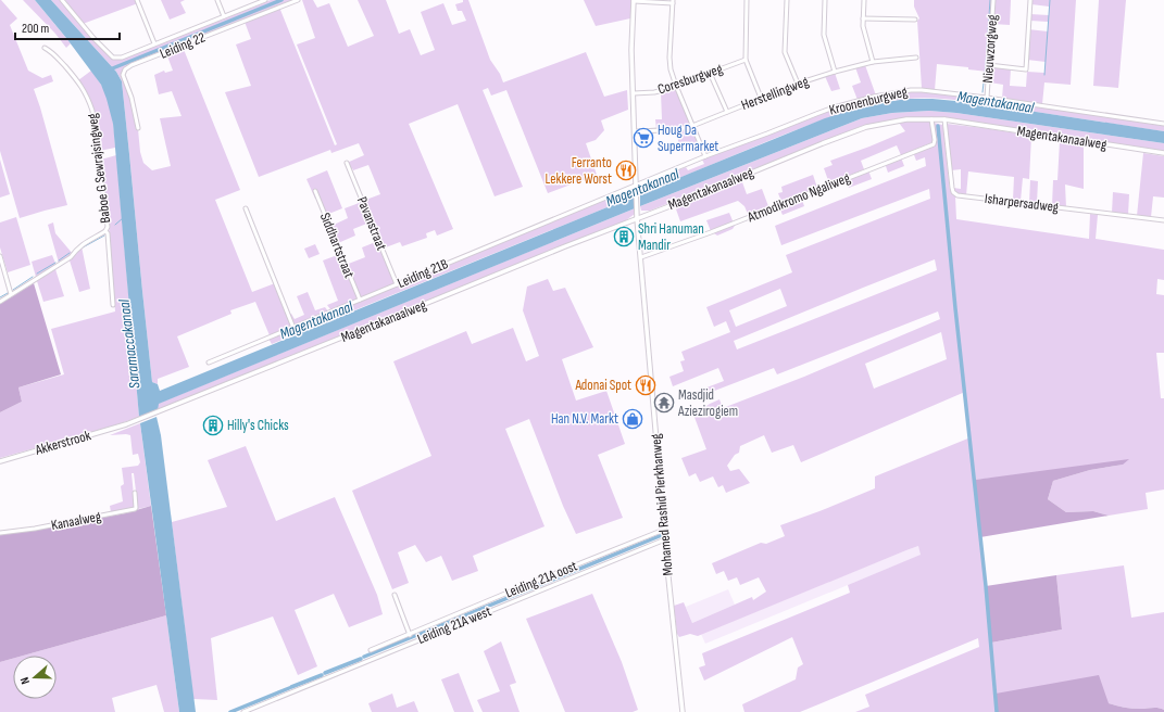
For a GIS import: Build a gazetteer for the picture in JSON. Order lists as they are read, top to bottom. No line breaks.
{"streets":{"street":["Leiding 22","Nieuwzorgweg","Coresburgweg","Herstellingweg","Kroonenburgweg","Magentakanaalweg","Baboe G Sewrajsingweg","Atmodikromo Ngaliweg","Isharpersadweg","Pavanstraat","Siddhartstraat","Leiding 21B","Akkerstrook","Mohamed Rashid Pierkhanweg","Kanaalweg","Leiding 21A oost","Leiding 21A west"]},"crossings":[["Nieuwzorgweg","Kroonenburgweg"],["Coresburgweg","Mohamed Rashid Pierkhanweg"],["Herstellingweg","Mohamed Rashid Pierkhanweg"],["Kroonenburgweg","Leiding 21B"],["Kroonenburgweg","Mohamed Rashid Pierkhanweg"],["Magentakanaalweg","Atmodikromo Ngaliweg"],["Magentakanaalweg","Isharpersadweg"],["Magentakanaalweg","Akkerstrook"],["Magentakanaalweg","Mohamed Rashid Pierkhanweg"],["Atmodikromo Ngaliweg","Mohamed Rashid Pierkhanweg"],["Pavanstraat","Leiding 21B"],["Siddhartstraat","Leiding 21B"],["Leiding 21B","Mohamed Rashid Pierkhanweg"],["Mohamed Rashid Pierkhanweg","Leiding 21A oost"],["Mohamed Rashid Pierkhanweg","Leiding 21A west"]],"water":["Magentakanaal","Saramaccakanaal"],"places":{"supermarket":["Houg Da Supermarket"],"restaurant":["Ferranto Lekkere Worst","Adonai Spot"],"building":["Shri Hanuman Mandir","Hilly's Chicks"],"temple":["Masdjid Aziezirogiem"],"shop":["Han N.V. Markt"]},"scale_bar":"200 m","north":"left"}
